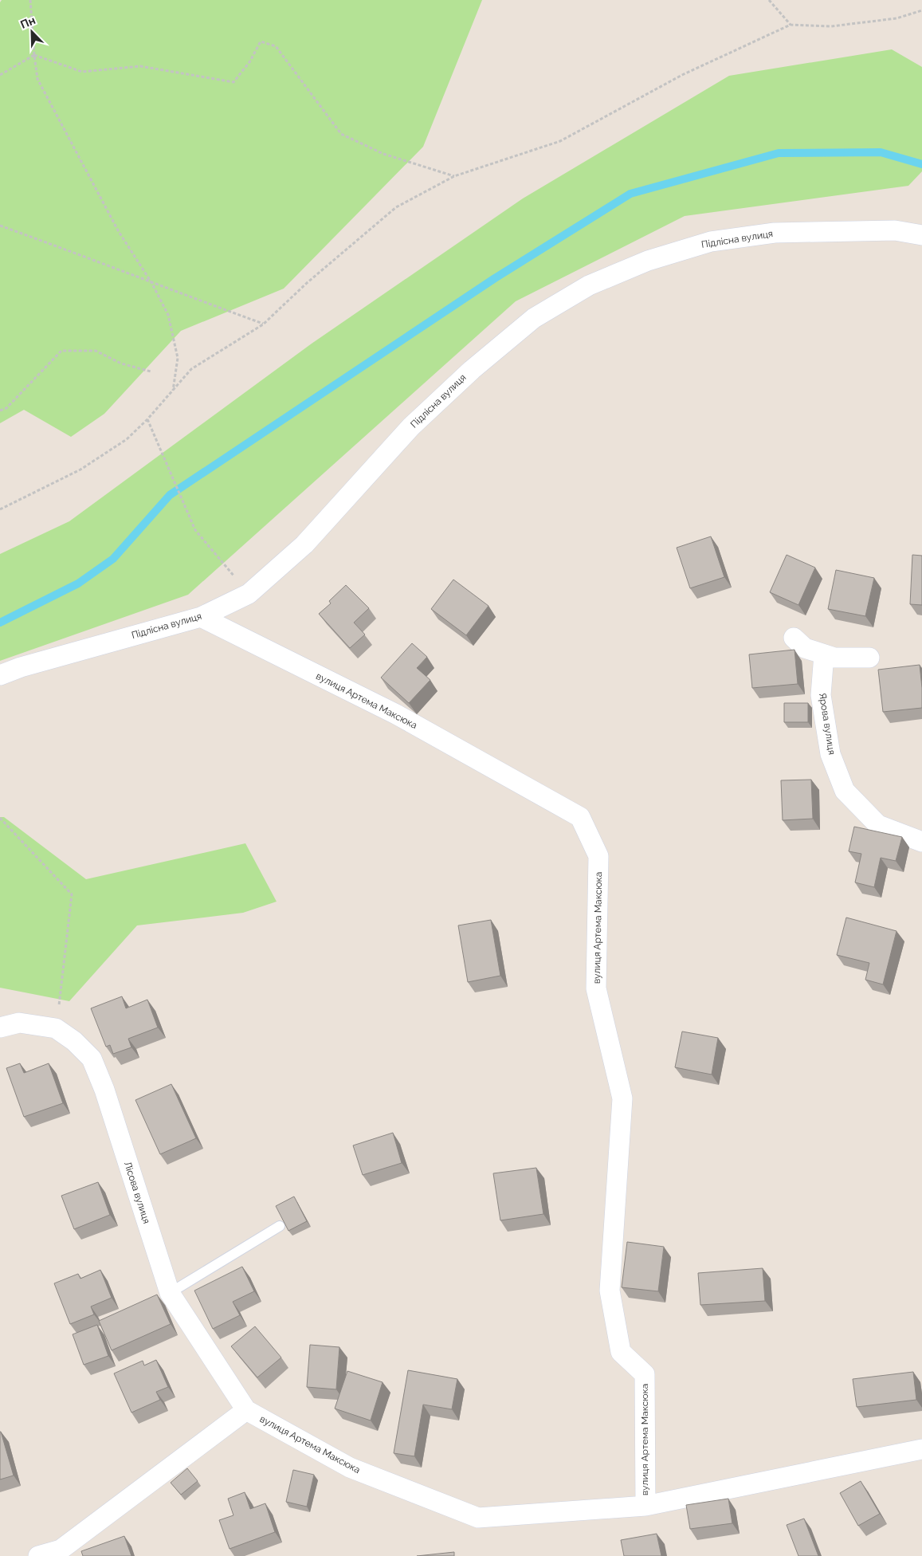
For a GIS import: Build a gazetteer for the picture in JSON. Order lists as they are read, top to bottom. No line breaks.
{"streets":{"street":["Підлісна вулиця","вулиця Артема Максюка","Ярова вулиця","Лісова вулиця"]},"crossings":[["Підлісна вулиця","вулиця Артема Максюка"],["вулиця Артема Максюка","Лісова вулиця"]],"north":"top left"}
